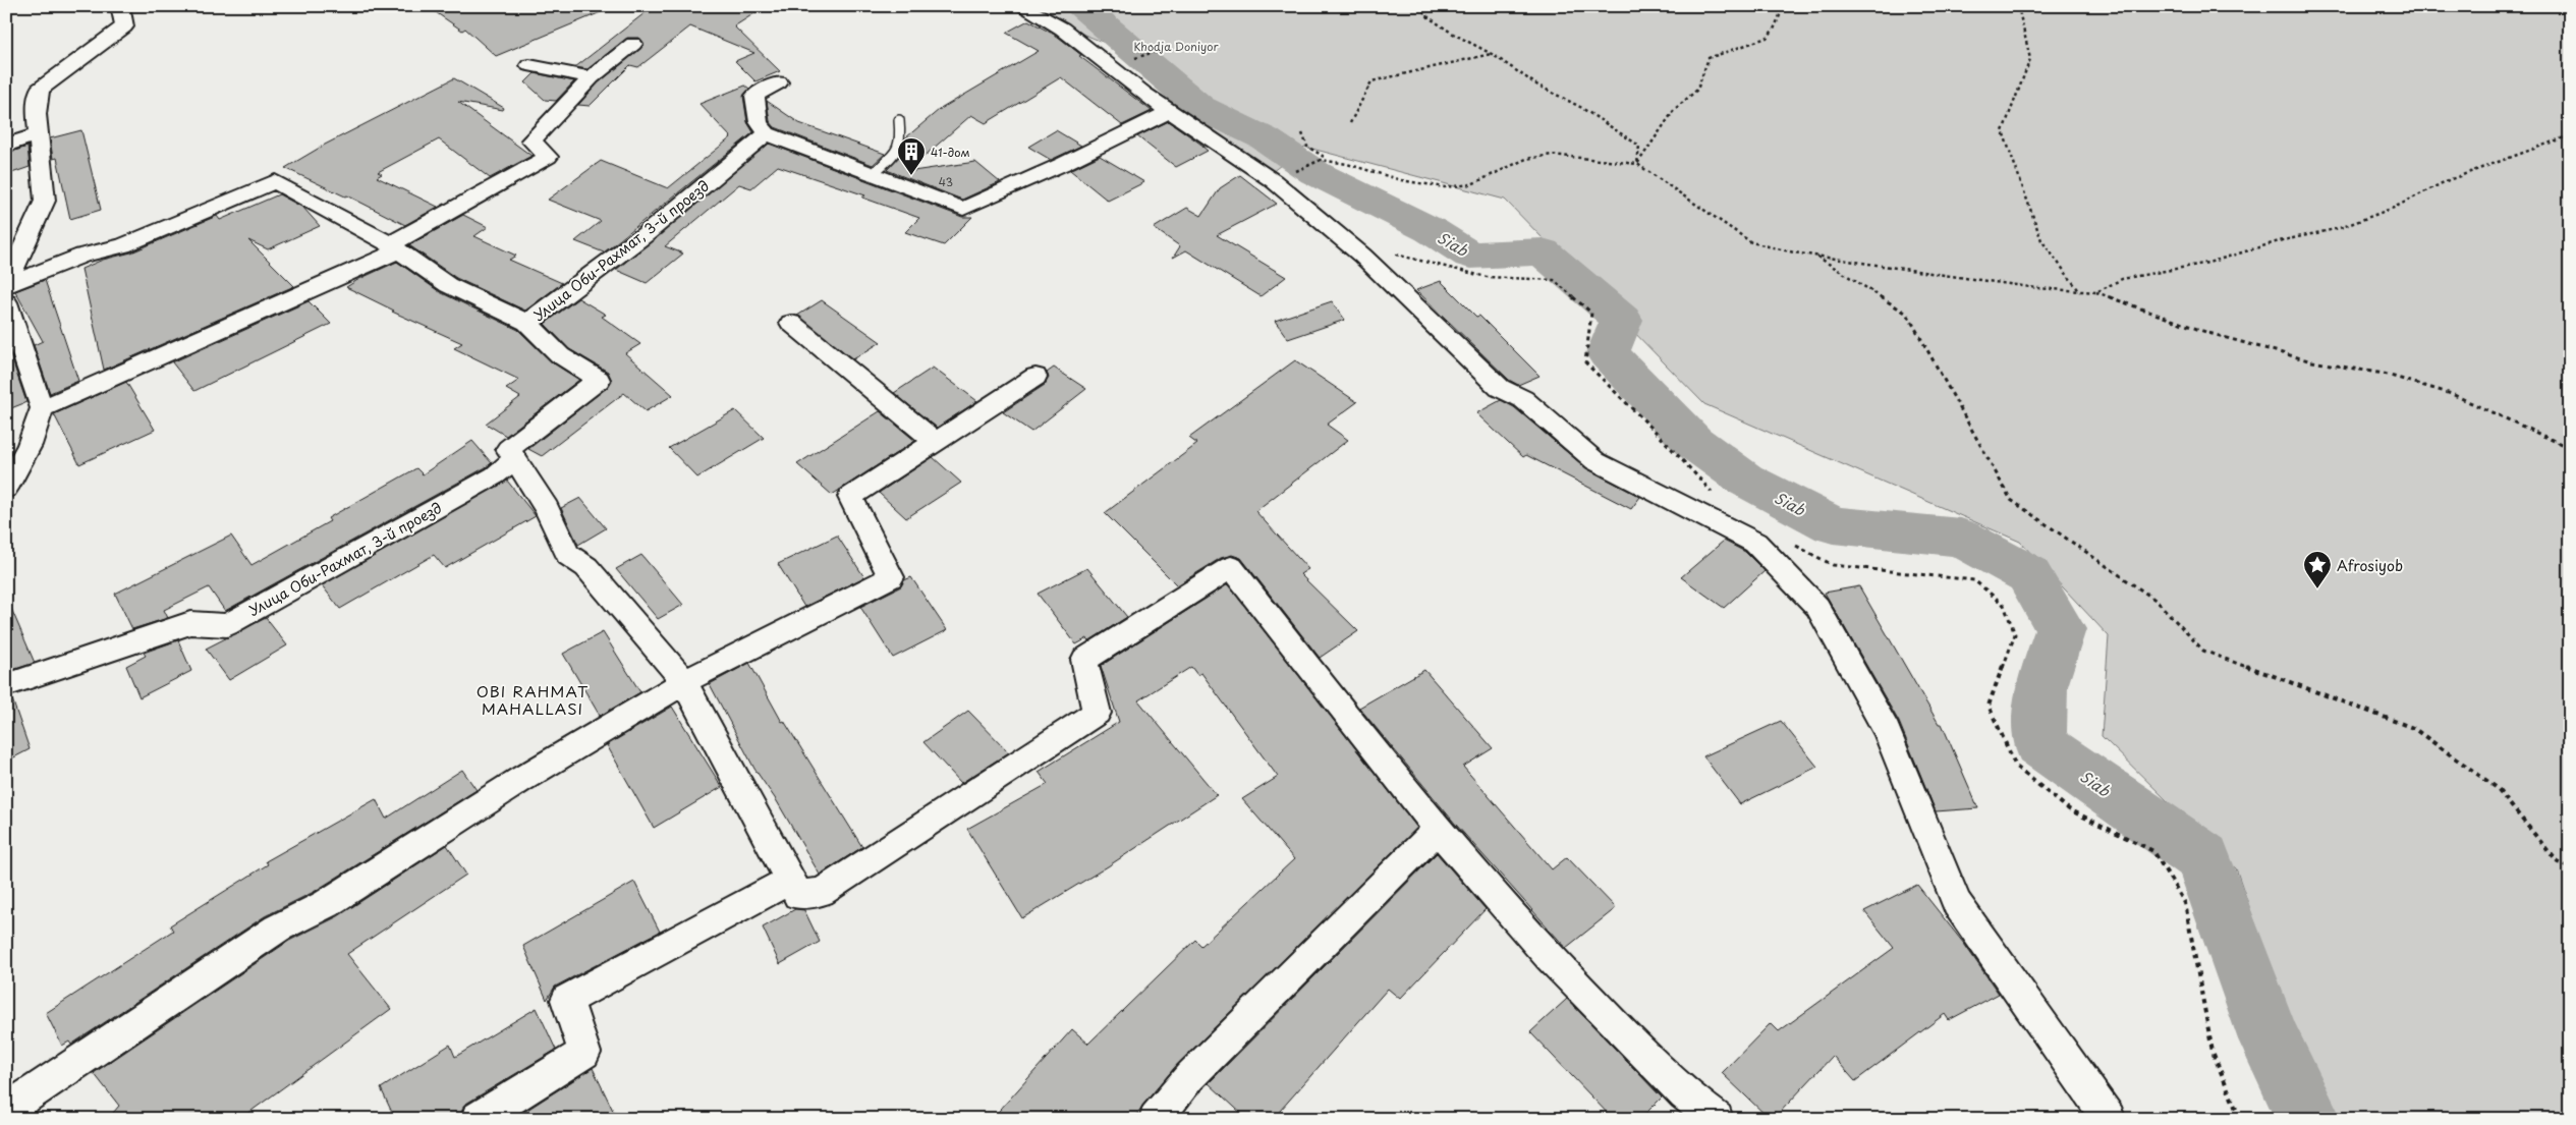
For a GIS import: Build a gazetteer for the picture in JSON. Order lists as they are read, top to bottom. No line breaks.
{"streets":{"street":["Улица Оби-Рахмат, 3-й проезд"]},"districts":["OBI RAHMAT MAHALLASI"],"water":["Siab"],"parks":["Khodja Doniyor"],"places":{"building":["41-дом"],"place":["Afrosiyob"]},"house_numbers":["43"]}
